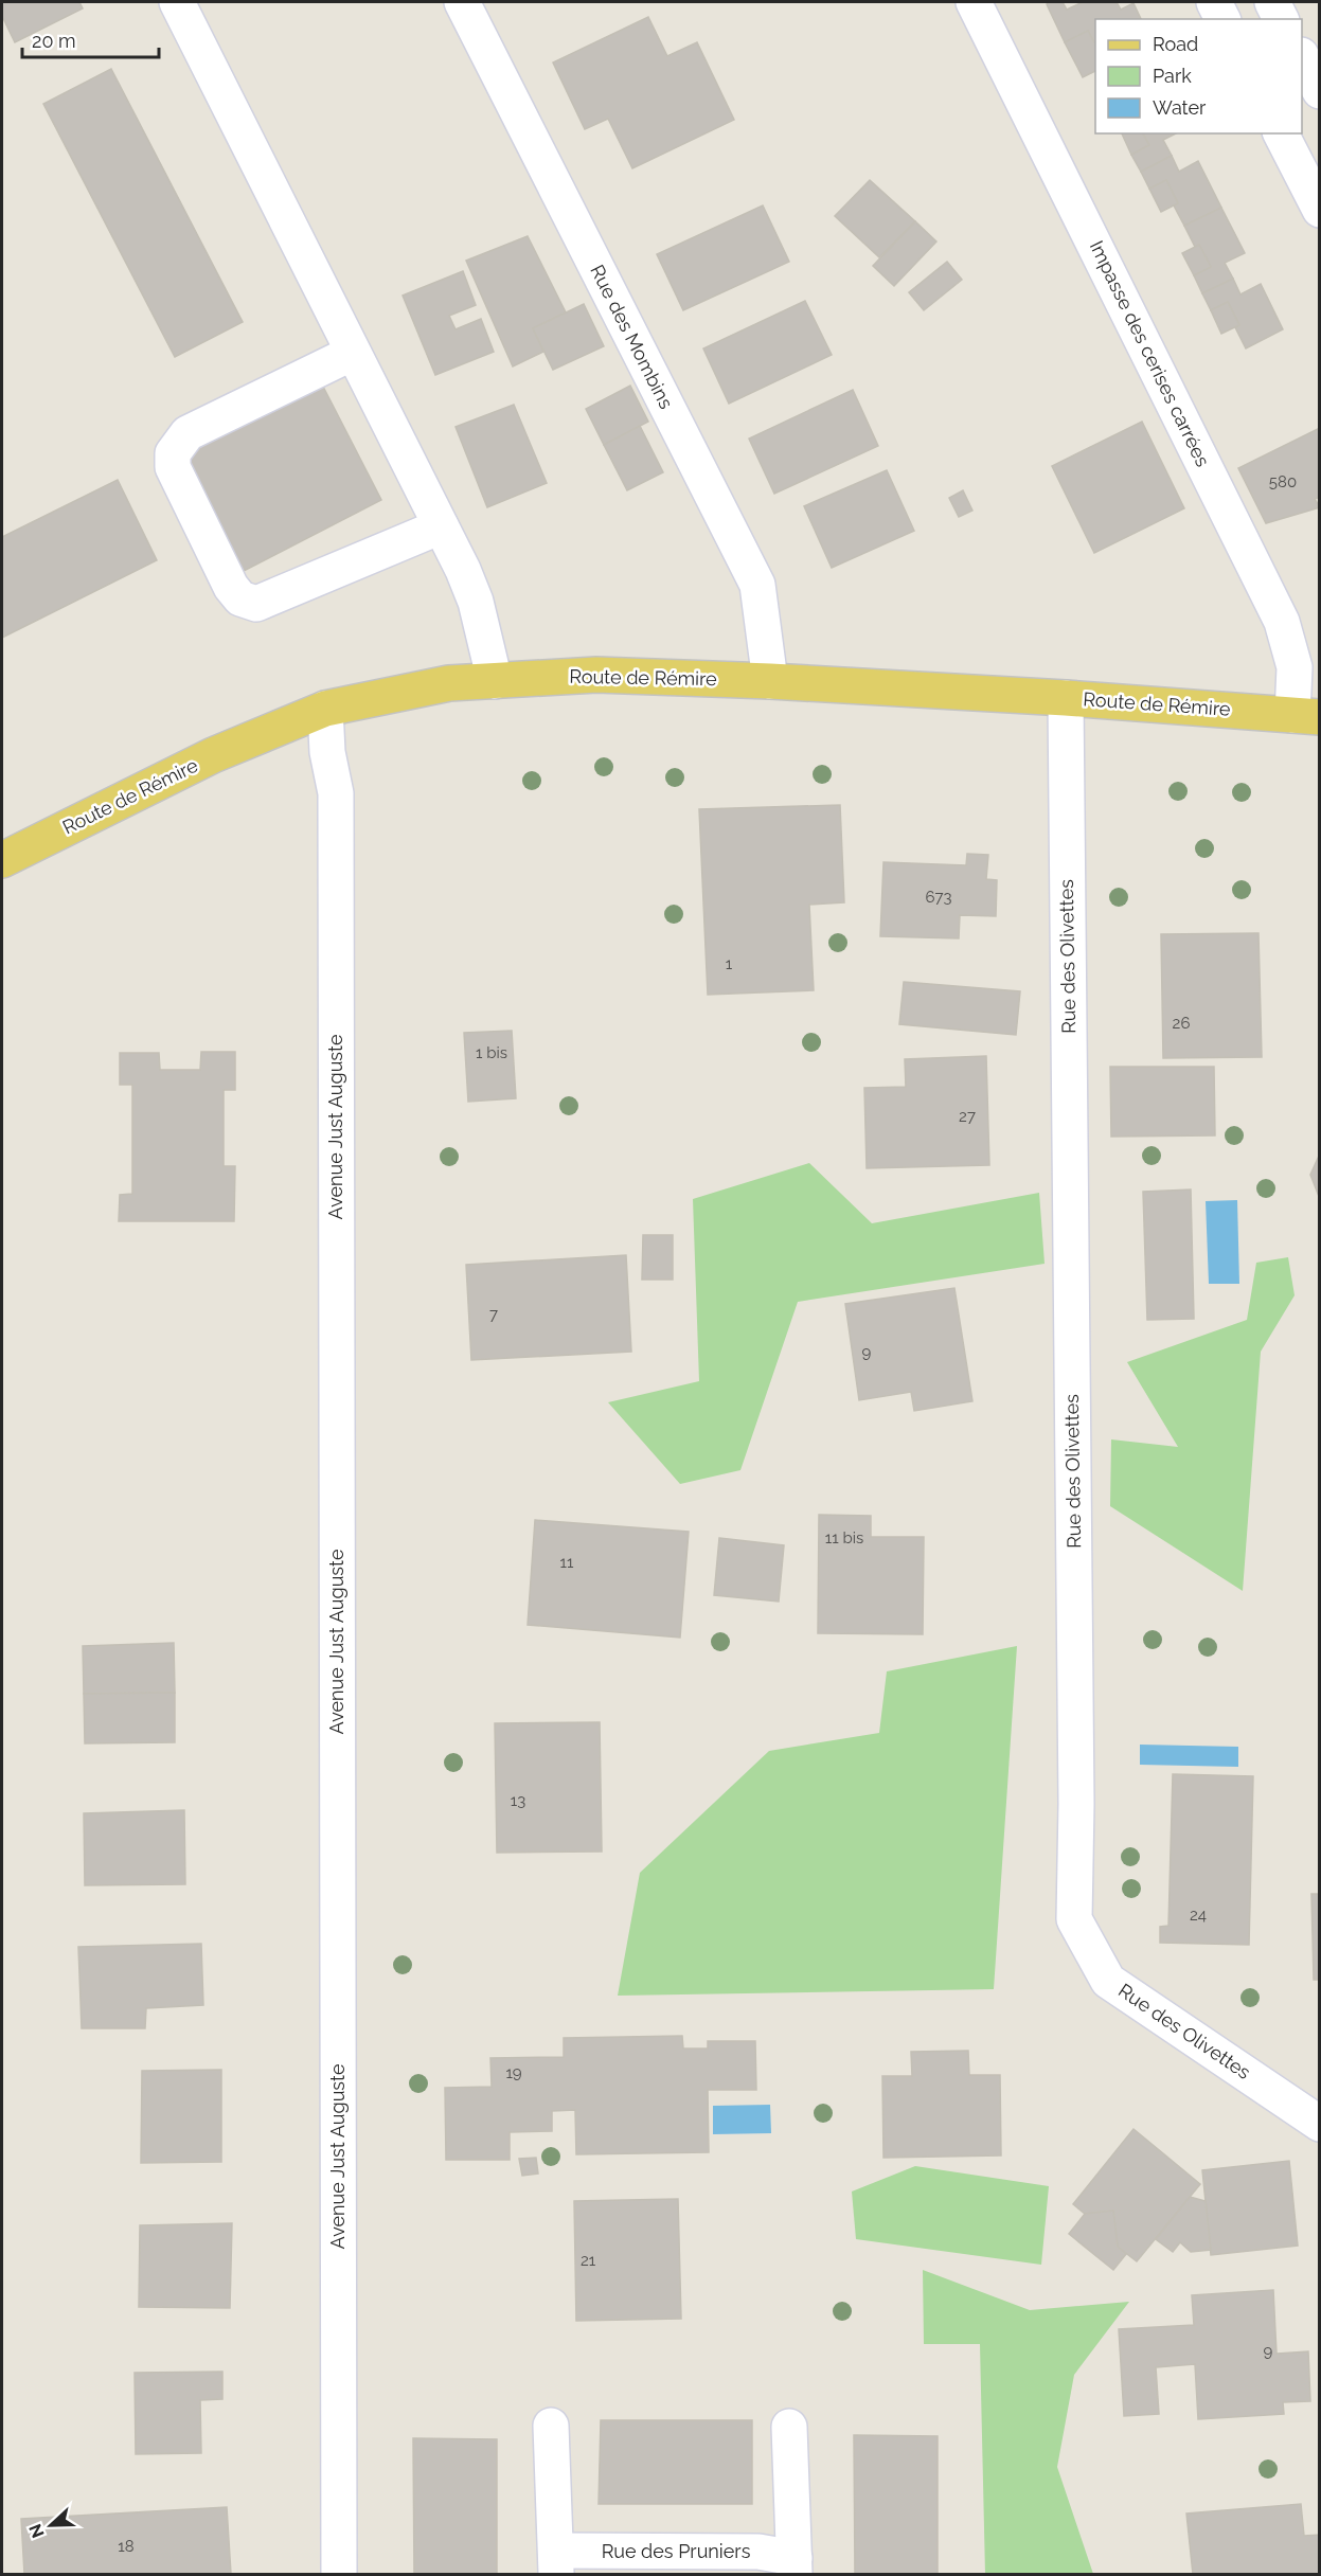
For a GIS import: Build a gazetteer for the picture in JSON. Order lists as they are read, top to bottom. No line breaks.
{"streets":{"main road":["Route de Rémire"],"street":["Rue des Mombins","Impasse des cerises carrées","Rue des Olivettes","Avenue Just Auguste","Rue des Pruniers"]},"crossings":[["Rue des Mombins","Route de Rémire"],["Impasse des cerises carrées","Route de Rémire"],["Route de Rémire","Rue des Olivettes"],["Route de Rémire","Avenue Just Auguste"]],"house_numbers":["580","673","1","26","1 bis","27","7","9","11 bis","11","13","24","19","21","9","18"],"legend":["Road","Park","Water"],"scale_bar":"20 m","north":"left"}
